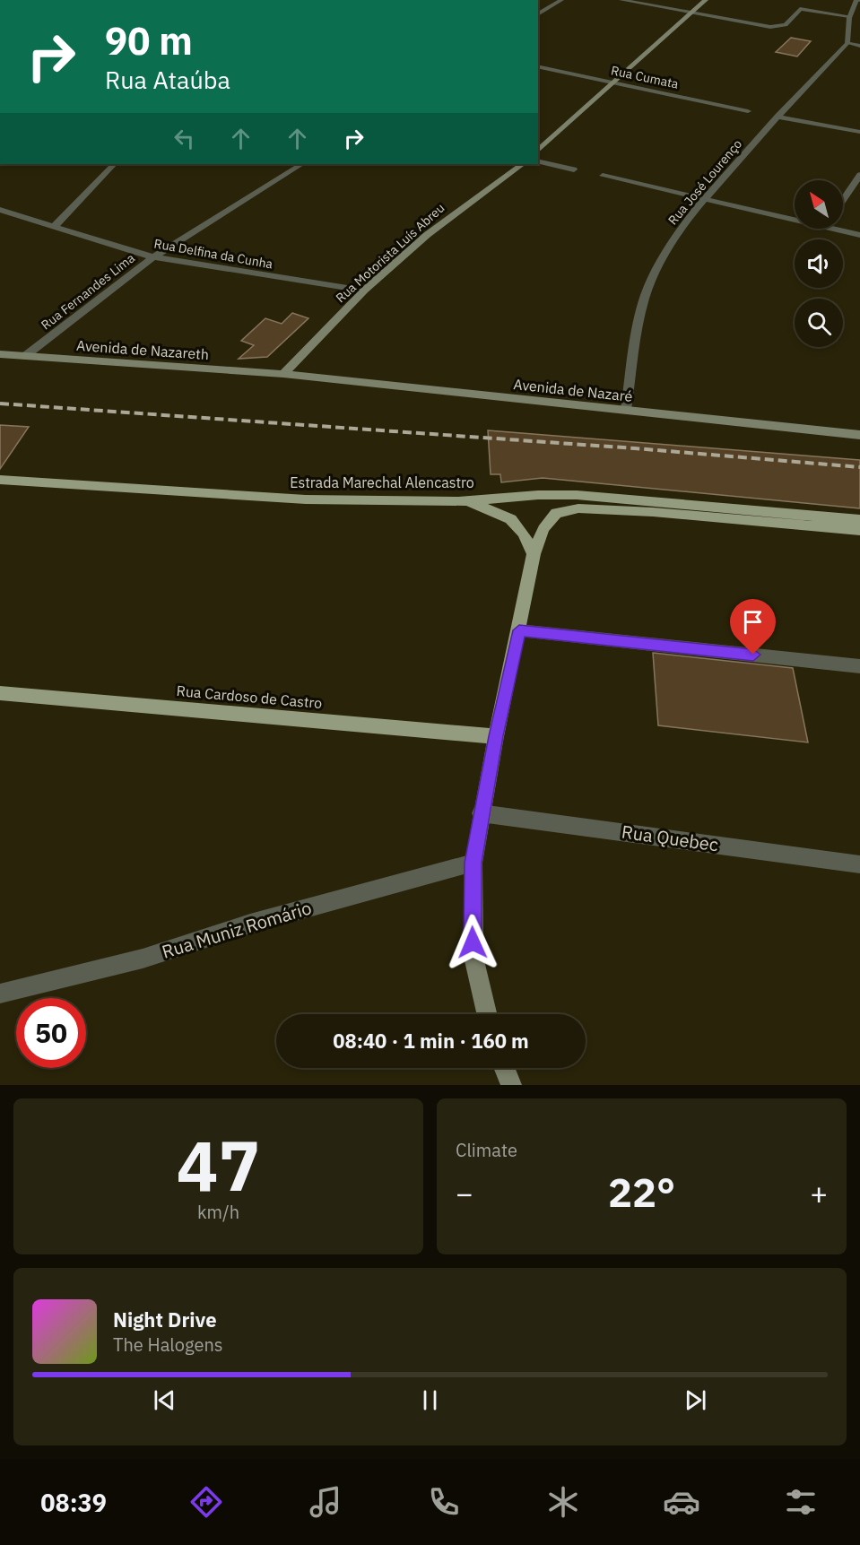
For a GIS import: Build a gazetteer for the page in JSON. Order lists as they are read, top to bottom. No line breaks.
{"streets":{"main road":["Rua Motorista Luís Abreu","Avenida de Nazareth","Avenida de Nazaré","Estrada Marechal Alencastro","Rua Cardoso de Castro"],"street":["Rua Cumata","Rua José Lourenço","Rua Delfina da Cunha","Rua Fernandes Lima","Rua Quebec","Rua Muniz Romário"]},"crossings":[["Rua José Lourenço","Avenida de Nazaré"],["Rua Motorista Luís Abreu","Rua Delfina da Cunha"],["Rua Motorista Luís Abreu","Avenida de Nazareth"],["Rua Motorista Luís Abreu","Avenida de Nazaré"],["Rua Delfina da Cunha","Rua Fernandes Lima"],["Rua Fernandes Lima","Avenida de Nazareth"],["Avenida de Nazareth","Avenida de Nazaré"]],"north":"top left","page":{"turn":["90 m","Rua Ataúba"],"limit":"50","trip":"08:40 · 1 min · 160 m","tile":[["47","km/h"],"Climate"],"heat":["−","22°","+"],"song":["Night Drive","The Halogens"],"tabs":"08:39"}}
